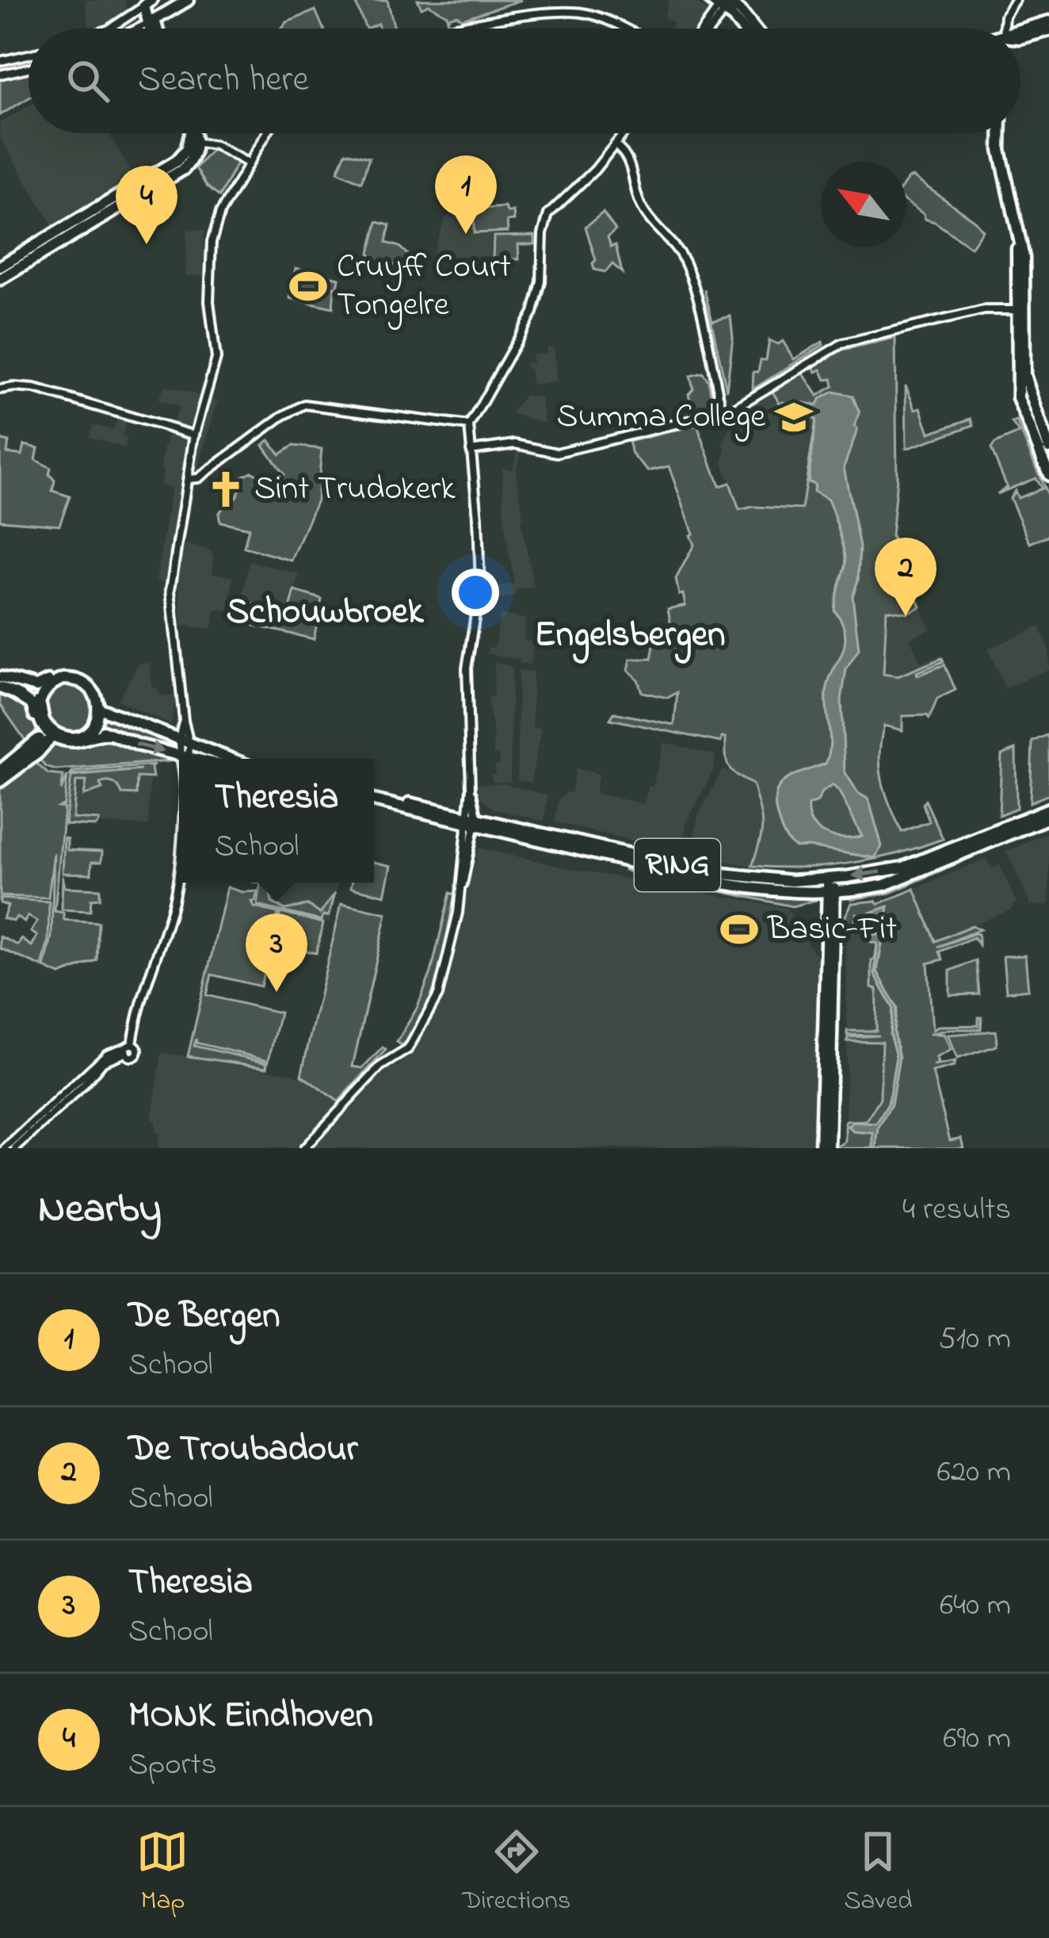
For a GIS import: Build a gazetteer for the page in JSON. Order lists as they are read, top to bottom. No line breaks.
{"streets":{"main road":["RING"]},"districts":["Schouwbroek","Engelsbergen"],"places":{"sports":["Cruyff Court Tongelre","Basic-Fit"],"school or university":["Summa College"],"church":["Sint Trudokerk"]},"north":"top left","page":{"search":"Search here","pins":["1","4","2","3"],"popup":["Theresia","School"],"heading":["Nearby","4 results"],"list":[{"mark":"1","name":"De Bergen","note":"School","value":"510 m"},{"mark":"2","name":"De Troubadour","note":"School","value":"620 m"},{"mark":"3","name":"Theresia","note":"School","value":"640 m"},{"mark":"4","name":"MONK Eindhoven","note":"Sports","value":"690 m"}],"nav":["Map","Directions","Saved"]}}
